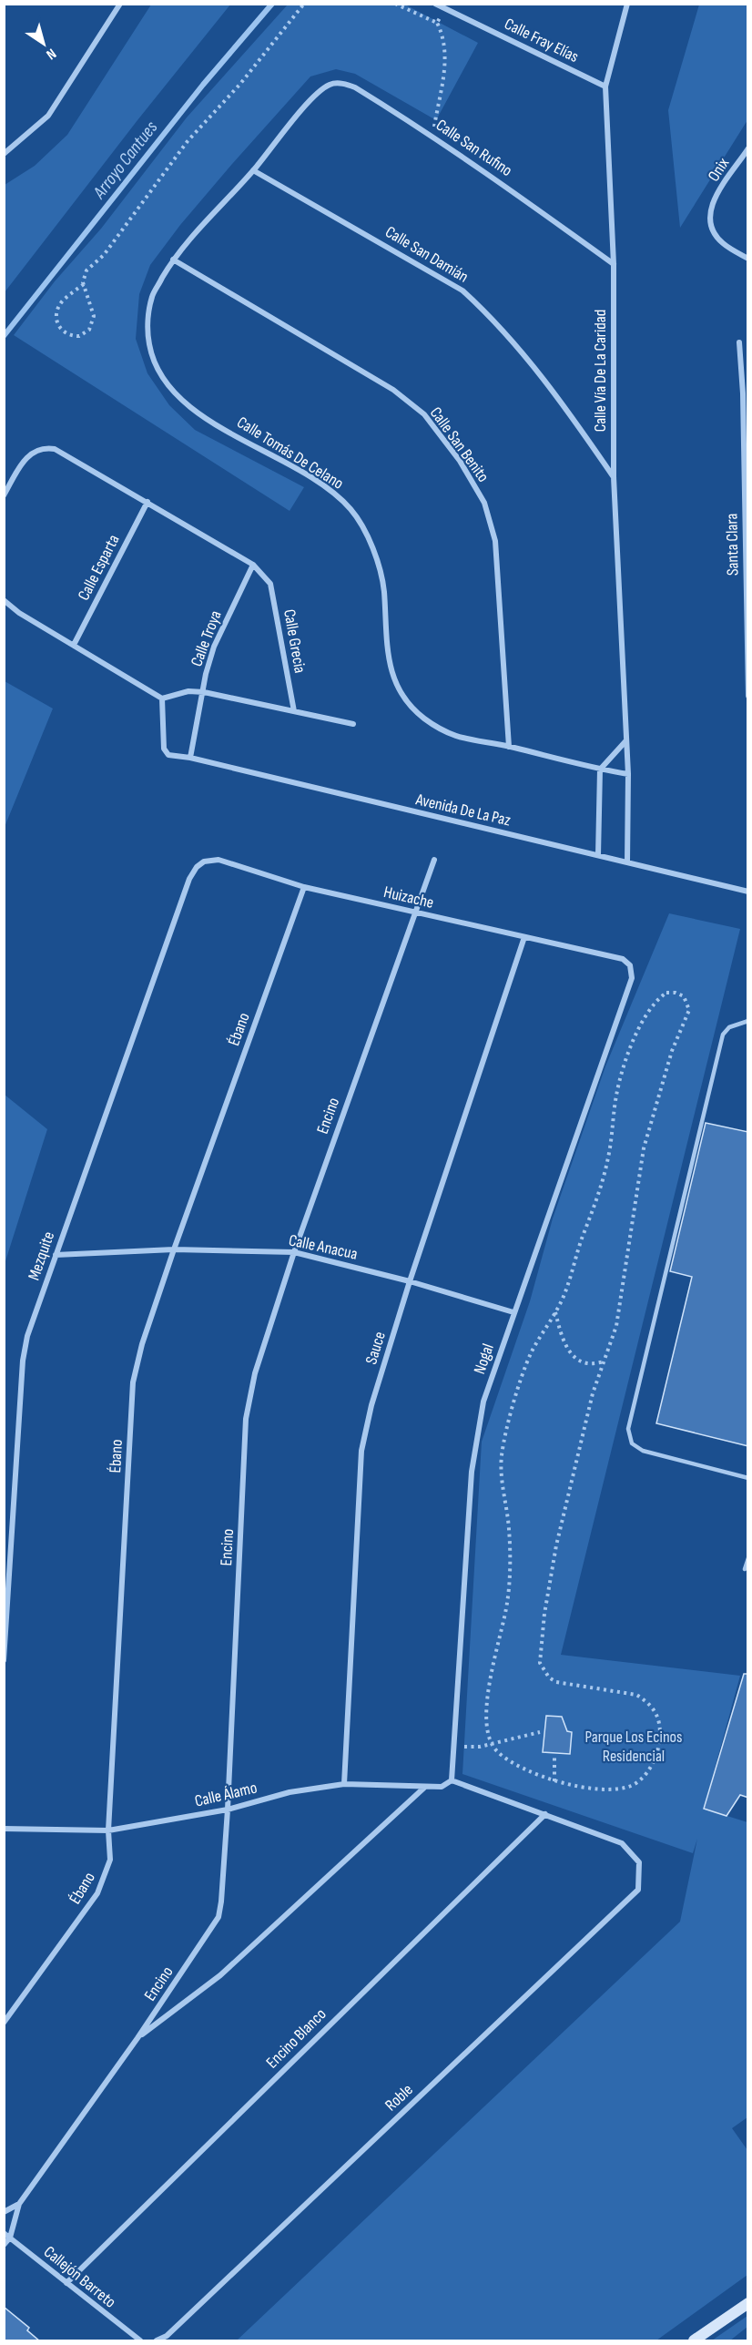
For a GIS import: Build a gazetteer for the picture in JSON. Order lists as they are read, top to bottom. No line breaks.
{"streets":{"street":["Calle Fray Elías","Calle San Rufino","Onix","Calle San Damián","Calle Vía De La Caridad","Calle San Benito","Calle Tomás De Celano","Santa Clara","Calle Esparta","Calle Troya","Calle Grecia","Avenida De La Paz","Huizache","Ébano","Encino","Calle Anacua","Mezquite","Sauce","Nogal","Calle Álamo","Encino Blanco","Roble","Callejón Barreto"]},"crossings":[["Calle Fray Elías","Calle Vía De La Caridad"],["Calle San Rufino","Calle Vía De La Caridad"],["Calle San Rufino","Calle Tomás De Celano"],["Calle San Damián","Calle Vía De La Caridad"],["Calle San Damián","Calle Tomás De Celano"],["Calle Vía De La Caridad","Calle Tomás De Celano"],["Calle Vía De La Caridad","Avenida De La Paz"],["Calle San Benito","Calle Tomás De Celano"],["Calle Esparta","Calle Grecia"],["Calle Troya","Calle Grecia"],["Calle Troya","Avenida De La Paz"],["Huizache","Ébano"],["Huizache","Encino"],["Huizache","Mezquite"],["Huizache","Sauce"],["Huizache","Nogal"],["Ébano","Calle Anacua"],["Ébano","Calle Álamo"],["Encino","Calle Anacua"],["Encino","Calle Álamo"],["Encino","Callejón Barreto"],["Calle Anacua","Mezquite"],["Calle Anacua","Sauce"],["Calle Anacua","Nogal"],["Sauce","Calle Álamo"],["Nogal","Calle Álamo"],["Encino Blanco","Roble"],["Encino Blanco","Callejón Barreto"]],"water":["Arroyo Cantues"],"parks":["Parque Los Ecinos Residencial"],"north":"bottom right"}
